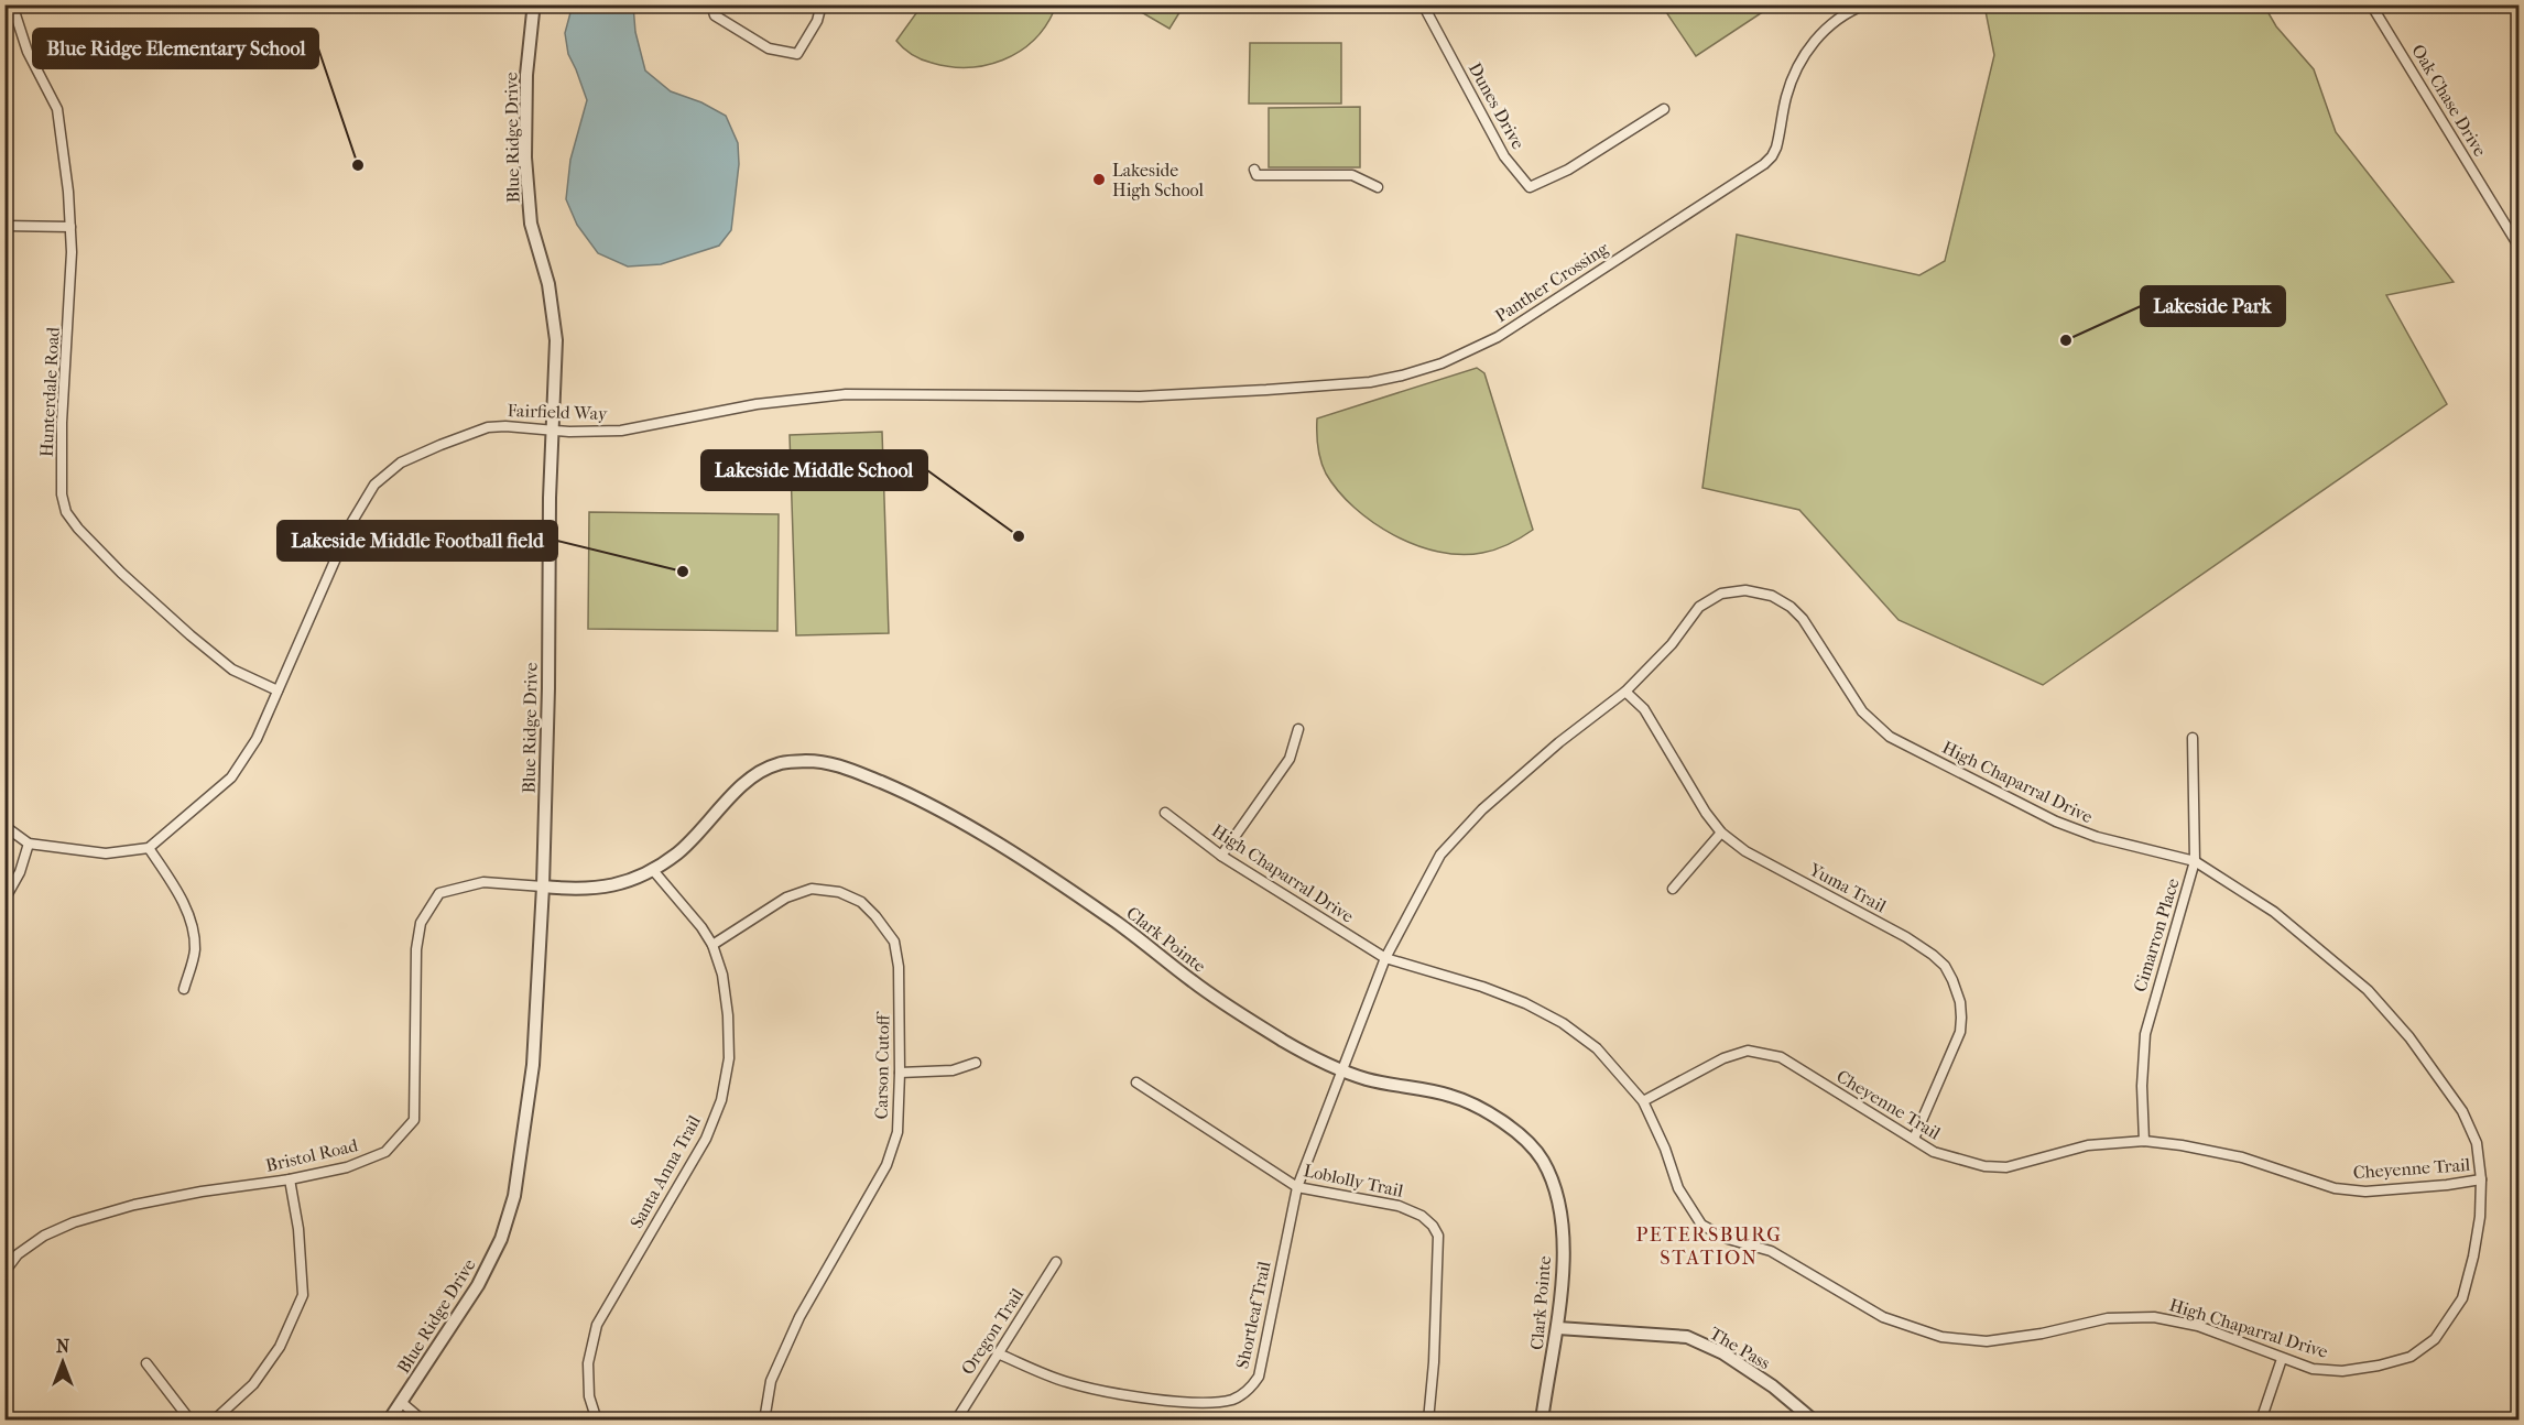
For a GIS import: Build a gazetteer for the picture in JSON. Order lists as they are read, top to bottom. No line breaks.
{"streets":{"street":["Oak Chase Drive","Dunes Drive","Blue Ridge Drive","Panther Crossing","Hunterdale Road","Fairfield Way","High Chaparral Drive","Yuma Trail","Cimarron Place","Clark Pointe","Carson Cutoff","Cheyenne Trail","Bristol Road","Santa Anna Trail","Loblolly Trail","Shortleaf Trail","Oregon Trail","The Pass"]},"crossings":[["Blue Ridge Drive","Fairfield Way"],["Blue Ridge Drive","Clark Pointe"],["Blue Ridge Drive","Bristol Road"],["Panther Crossing","Fairfield Way"],["Hunterdale Road","Fairfield Way"],["High Chaparral Drive","Yuma Trail"],["High Chaparral Drive","Cimarron Place"],["High Chaparral Drive","Clark Pointe"],["High Chaparral Drive","Cheyenne Trail"],["High Chaparral Drive","Shortleaf Trail"],["Yuma Trail","Cheyenne Trail"],["Cimarron Place","Cheyenne Trail"],["Clark Pointe","Bristol Road"],["Clark Pointe","Santa Anna Trail"],["Clark Pointe","Shortleaf Trail"],["Clark Pointe","The Pass"],["Carson Cutoff","Santa Anna Trail"],["Loblolly Trail","Shortleaf Trail"],["Shortleaf Trail","Oregon Trail"]],"districts":["PETERSBURG STATION"],"places":["Blue Ridge Elementary School","Lakeside High School","Lakeside Park","Lakeside Middle School","Lakeside Middle Football field"],"north":"top"}
